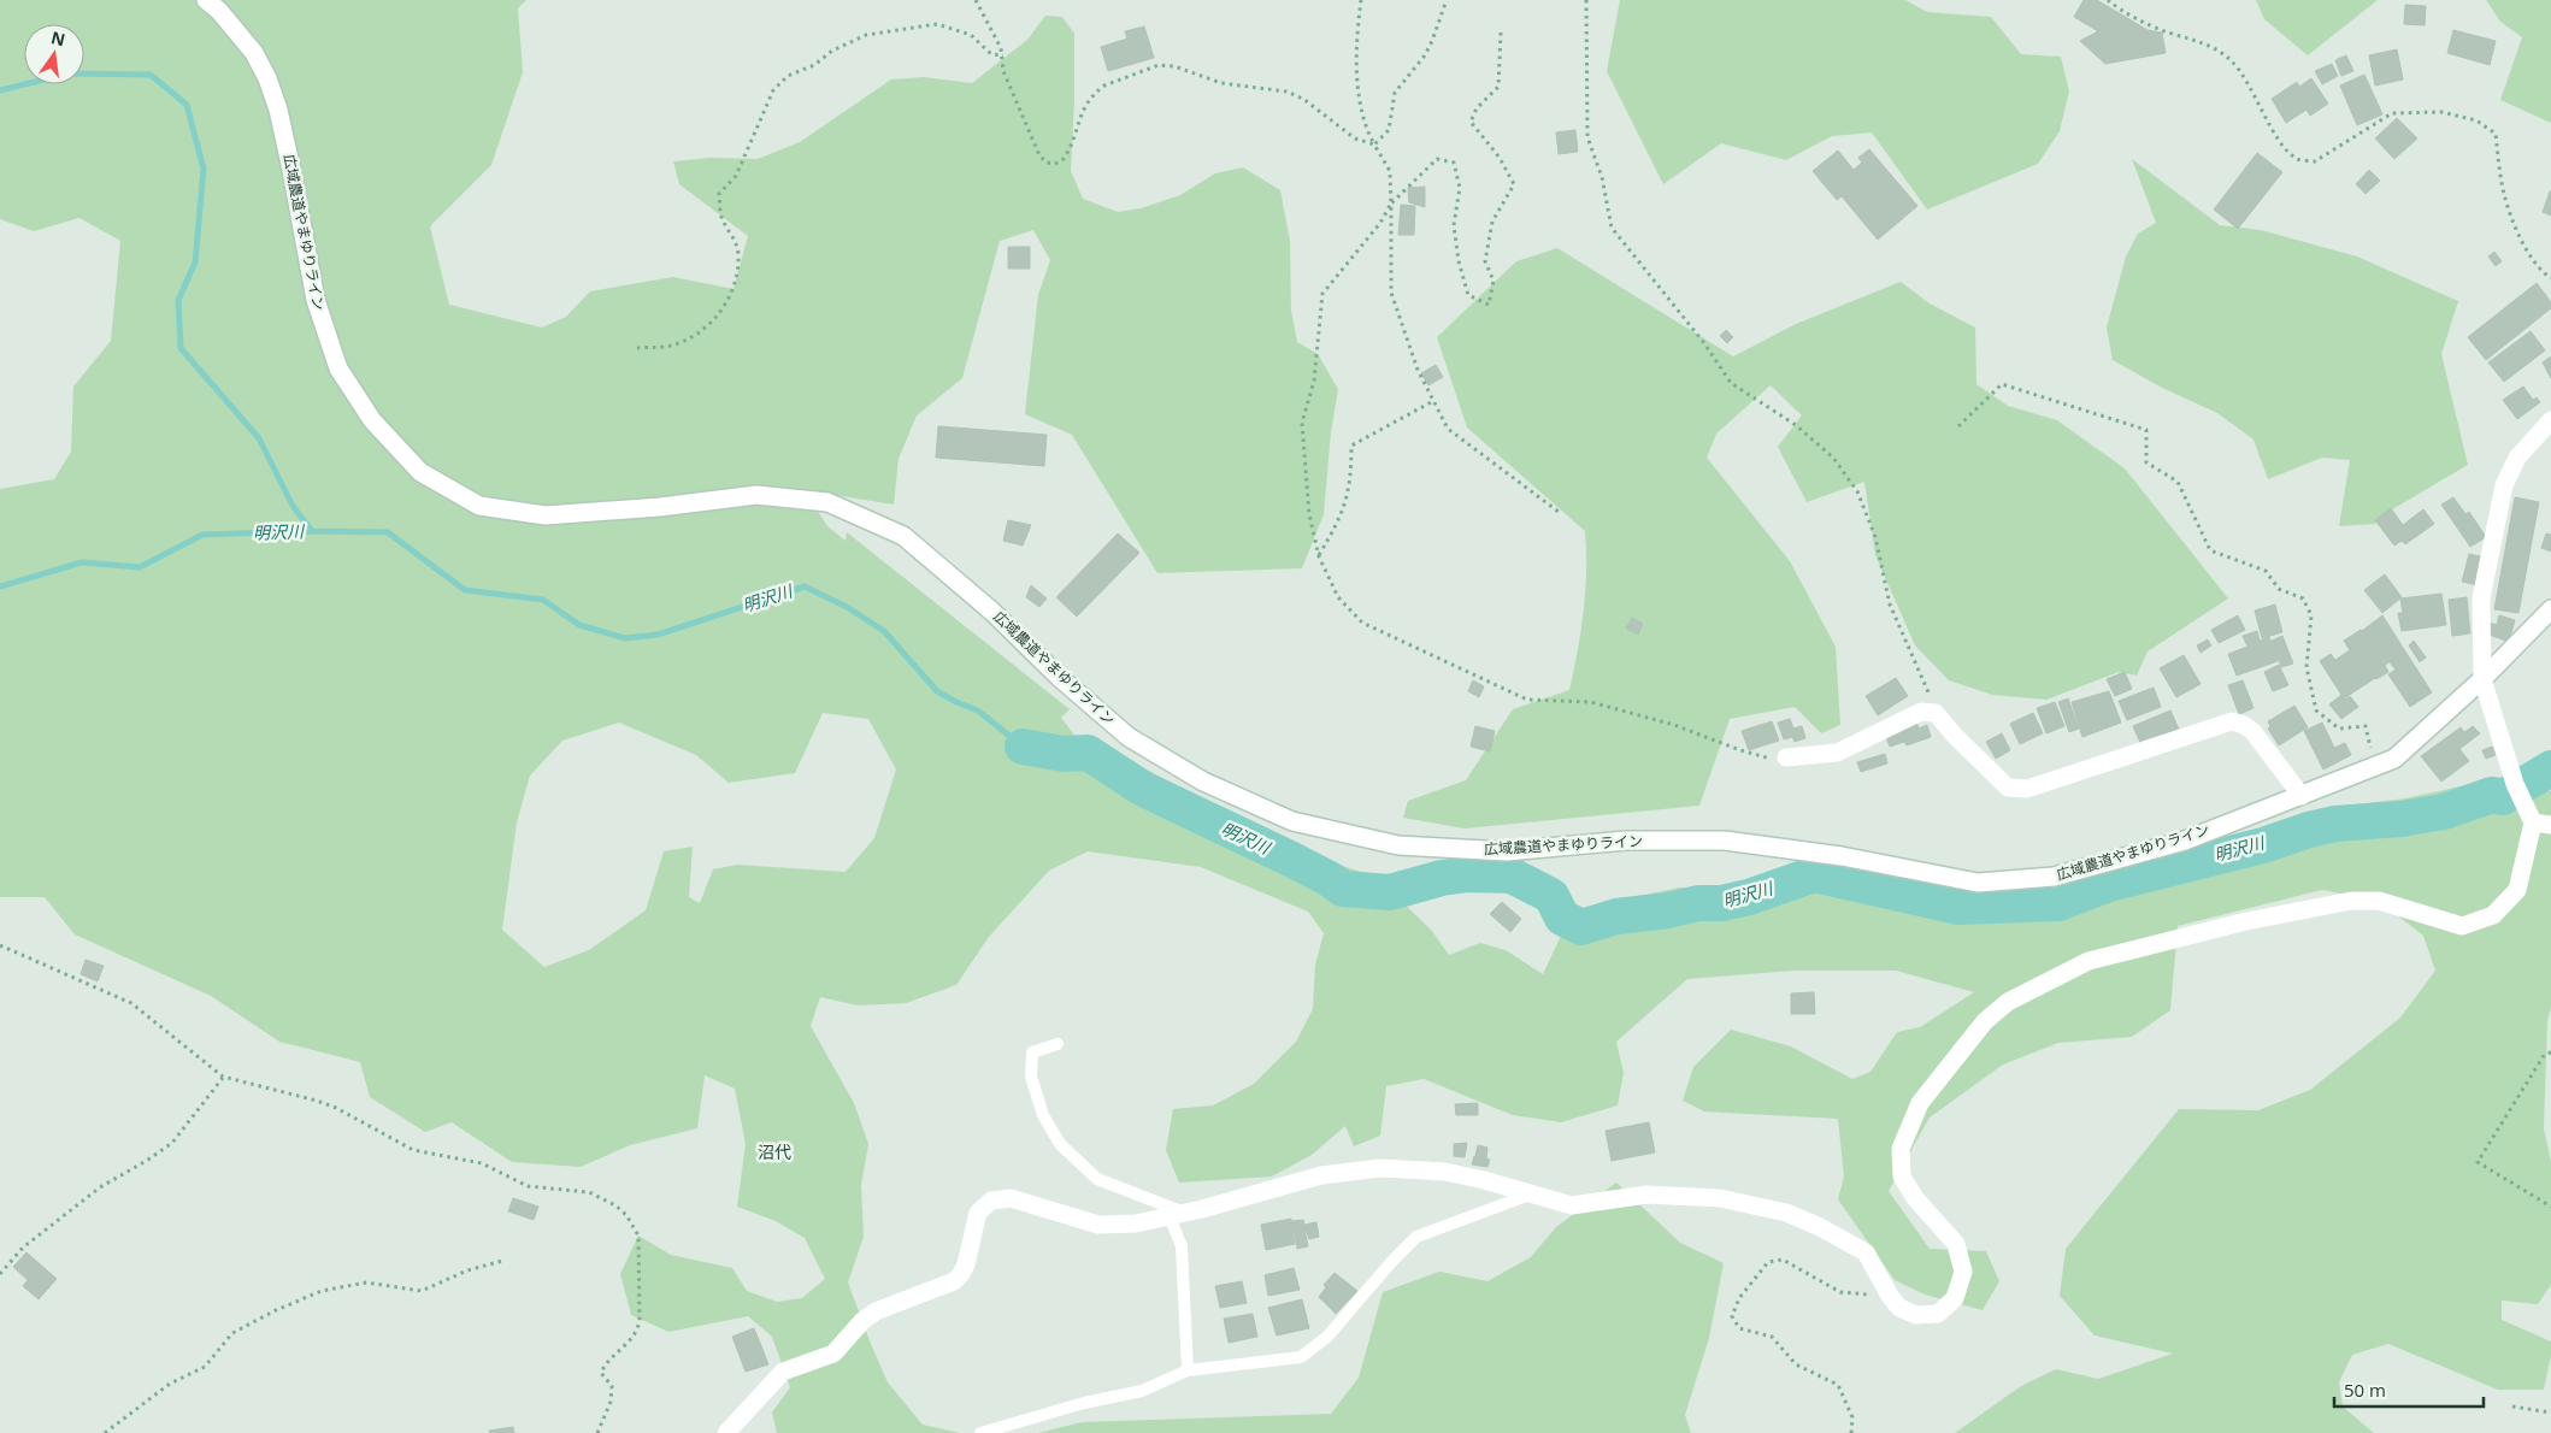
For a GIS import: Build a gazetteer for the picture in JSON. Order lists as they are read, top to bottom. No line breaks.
{"streets":{"street":["広域農道やまゆりライン"]},"districts":["沼代"],"water":["明沢川"],"scale_bar":"50 m","north":"top"}
